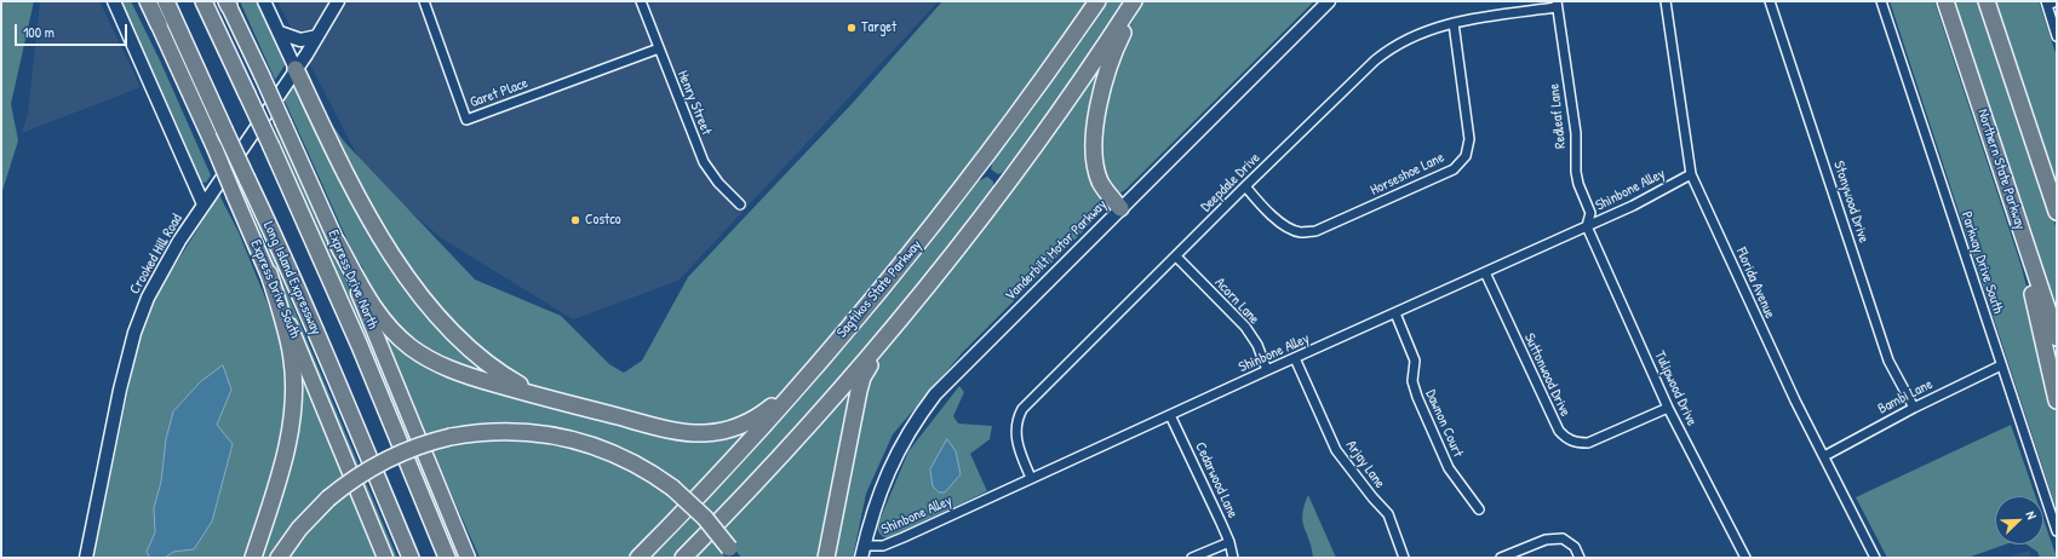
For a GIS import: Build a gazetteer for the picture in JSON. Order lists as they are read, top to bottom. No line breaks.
{"streets":{"highway":["Northern State Parkway","Long Island Expressway","Express Drive North","Express Drive South","Sagtikos State Parkway"],"main road":["Vanderbilt Motor Parkway","Crooked Hill Road"],"street":["Garet Place","Henry Street","Redleaf Lane","Horseshoe Lane","Deepdale Drive","Shinbone Alley","Stonywood Drive","Parkway Drive South","Florida Avenue","Acorn Lane","Suttonwood Drive","Tulipwood Drive","Bambi Lane","Dawnon Court","Arjay Lane","Cedarwood Lane"]},"crossings":[["Garet Place","Henry Street"],["Redleaf Lane","Deepdale Drive"],["Redleaf Lane","Shinbone Alley"],["Redleaf Lane","Tulipwood Drive"],["Horseshoe Lane","Deepdale Drive"],["Deepdale Drive","Shinbone Alley"],["Deepdale Drive","Acorn Lane"],["Shinbone Alley","Vanderbilt Motor Parkway"],["Shinbone Alley","Florida Avenue"],["Shinbone Alley","Acorn Lane"],["Shinbone Alley","Suttonwood Drive"],["Shinbone Alley","Tulipwood Drive"],["Shinbone Alley","Dawnon Court"],["Shinbone Alley","Arjay Lane"],["Shinbone Alley","Cedarwood Lane"],["Stonywood Drive","Bambi Lane"],["Parkway Drive South","Bambi Lane"],["Florida Avenue","Bambi Lane"],["Suttonwood Drive","Tulipwood Drive"]],"places":["Target","Costco"],"scale_bar":"100 m","north":"top right"}
